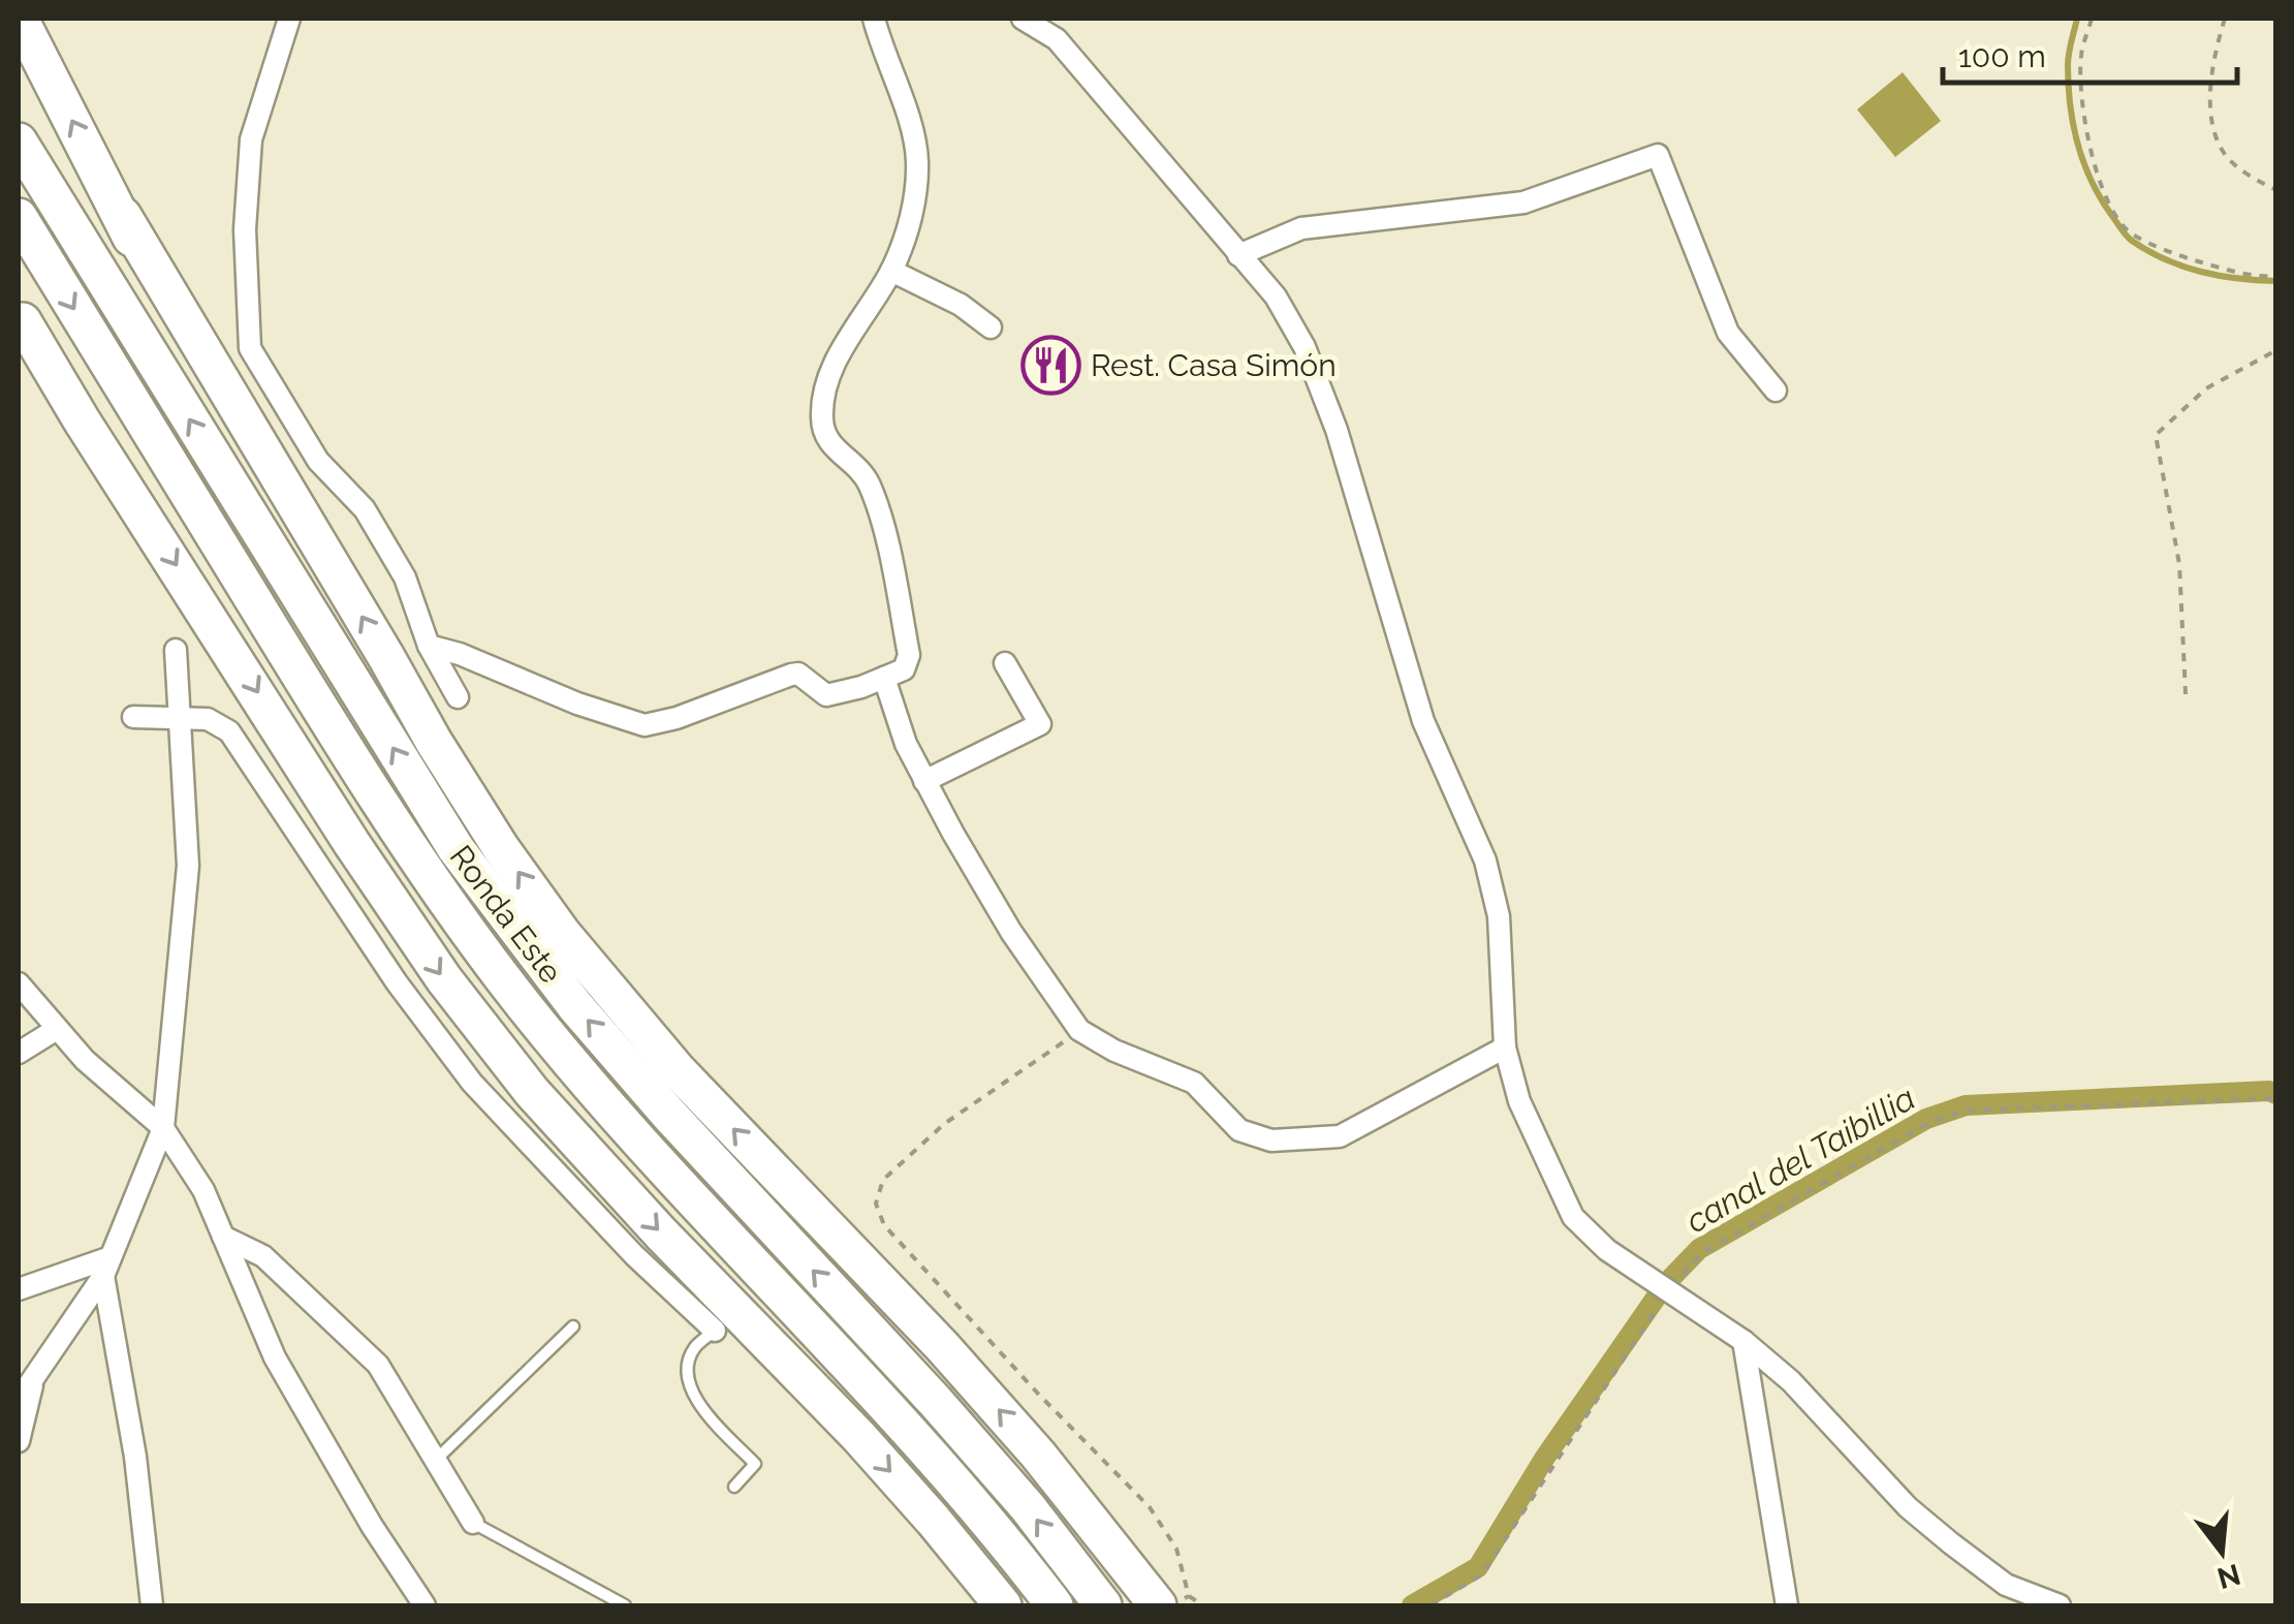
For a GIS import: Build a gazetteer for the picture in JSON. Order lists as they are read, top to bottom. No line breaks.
{"streets":{"highway":["Ronda Este"]},"water":["canal del Taibillia"],"places":{"restaurant":["Rest. Casa Simón"]},"scale_bar":"100 m","north":"bottom"}
